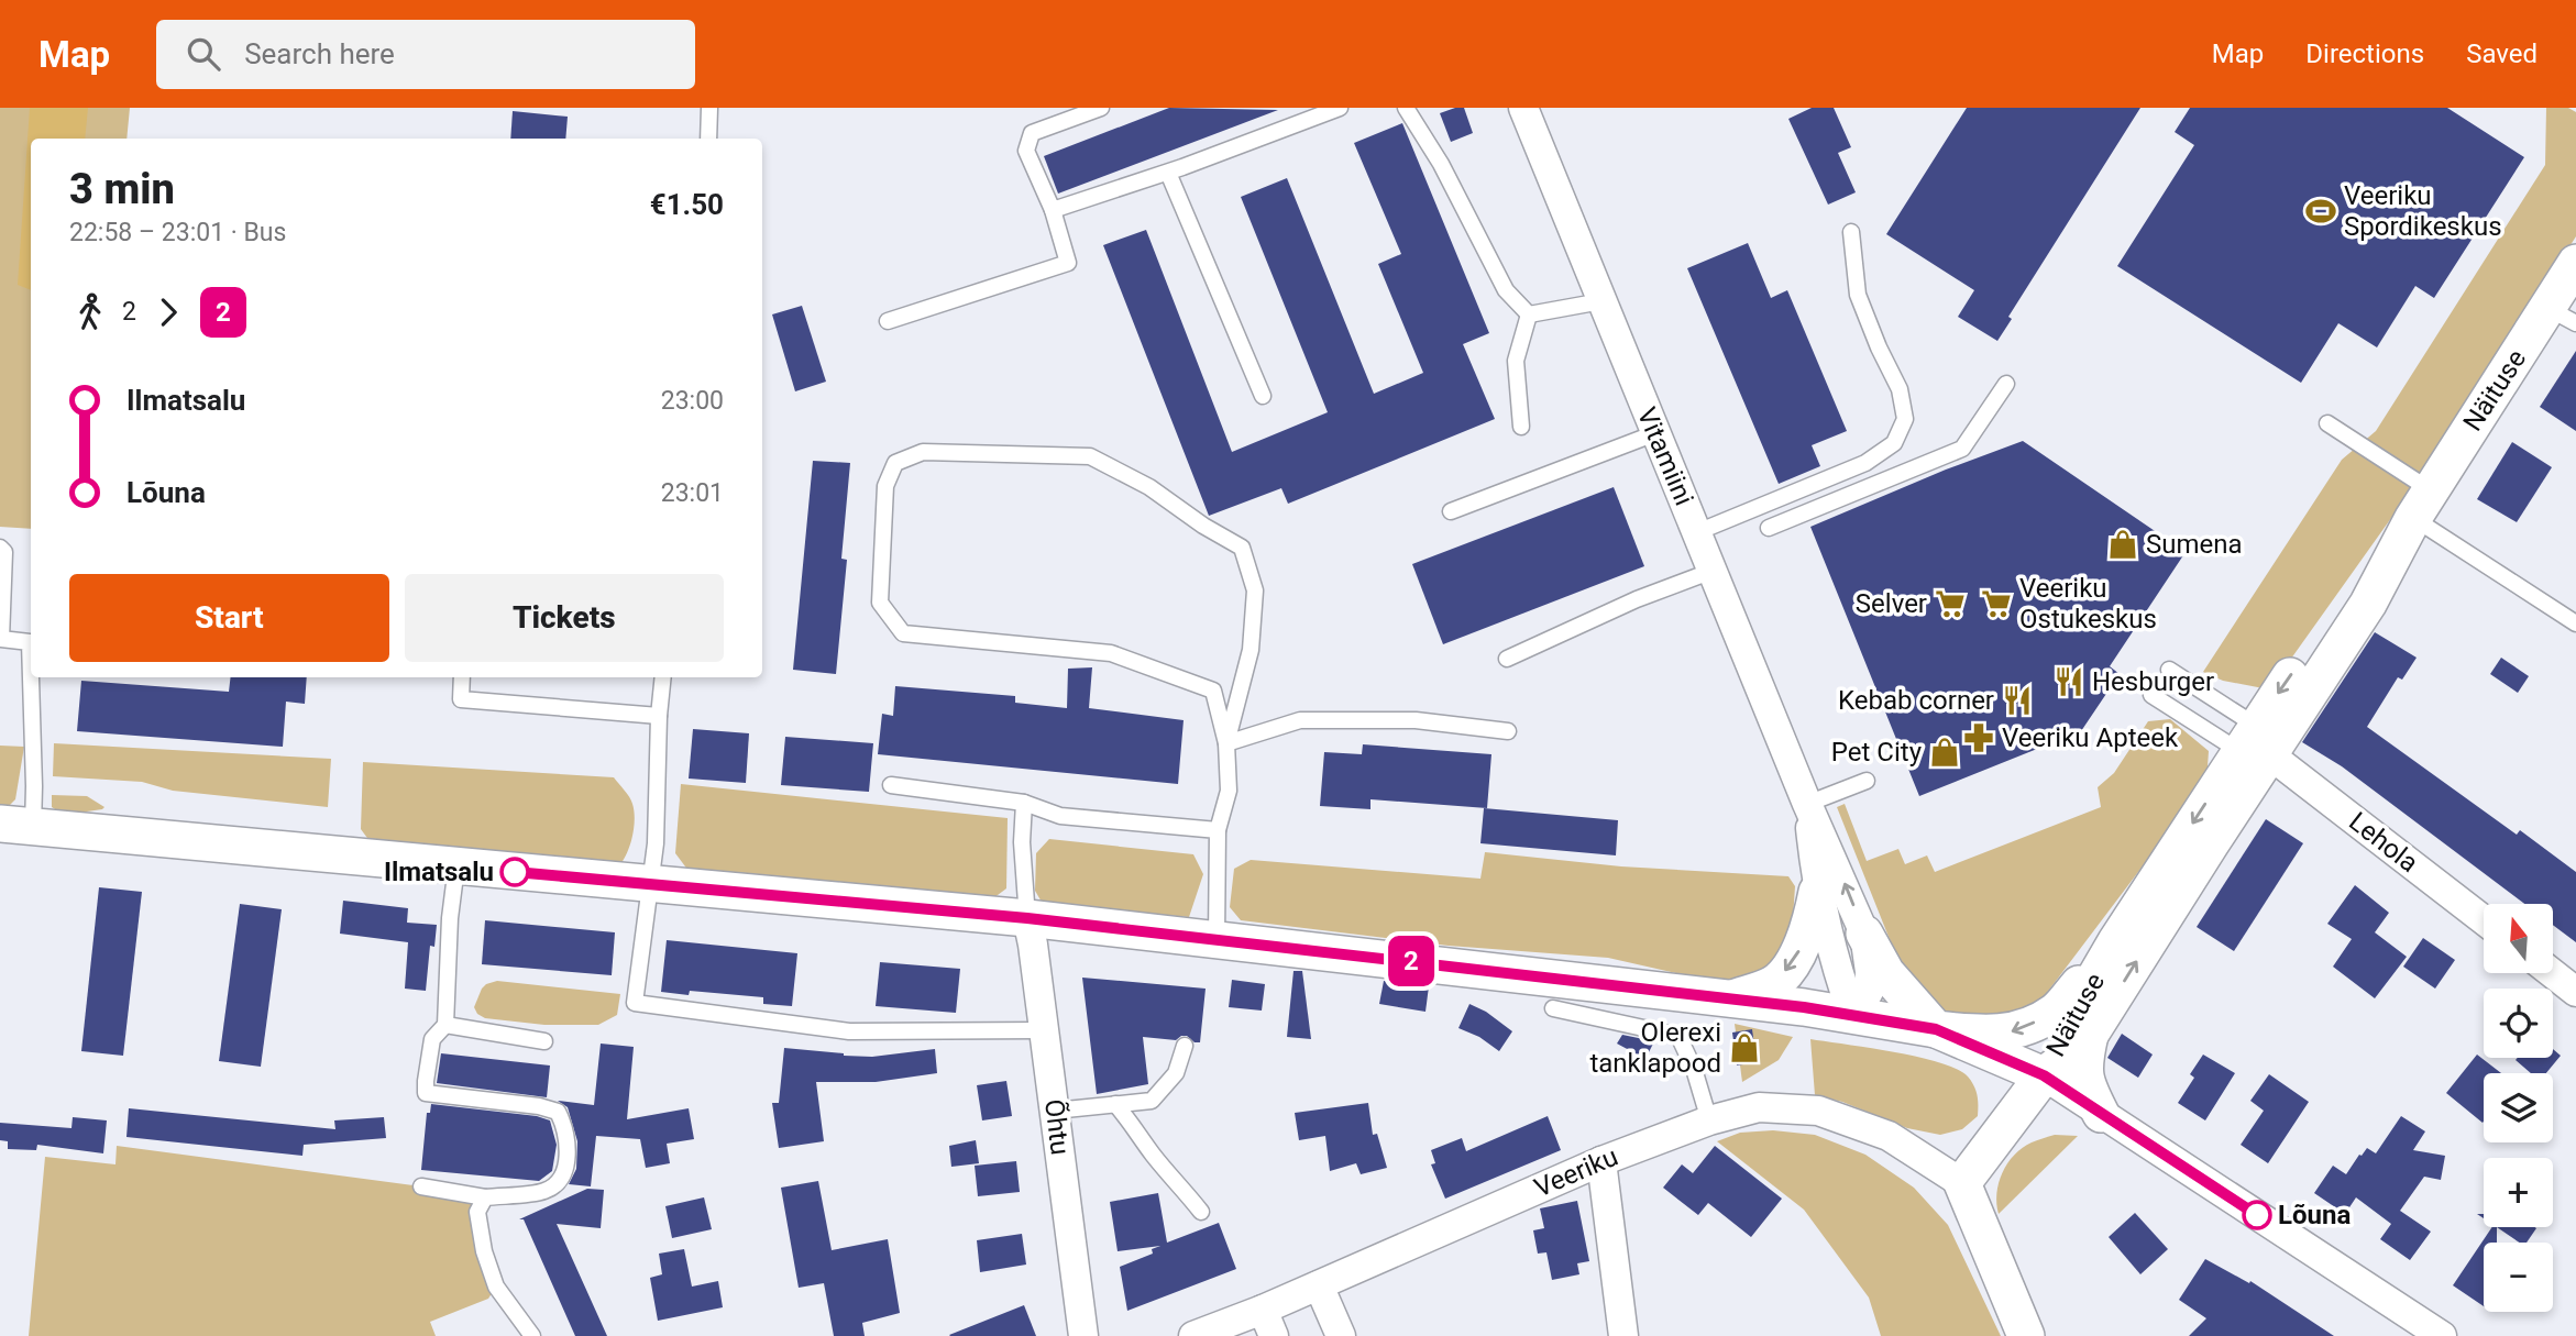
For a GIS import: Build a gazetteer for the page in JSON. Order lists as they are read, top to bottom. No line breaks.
{"streets":{"street":["Näituse","Vitamiini","Lehola","Õhtu","Veeriku"]},"crossings":[["Näituse","Lehola"]],"places":{"sports":["Veeriku Spordikeskus"],"shop":["Sumena","Pet City","Olerexi tanklapood"],"supermarket":["Selver","Veeriku Ostukeskus"],"restaurant":["Hesburger","Kebab corner"],"pharmacy":["Veeriku Apteek"],"other":["Ilmatsalu","Lõuna"]},"lines":["bus line 2"],"north":"top","page":{"header":"Map","search":"Search here","nav":["Map","Directions","Saved"],"on_map":"2","heading":["3 min","22:58 – 23:01 · Bus","€1.50"],"legs":["2","2"],"list":[{"name":"Ilmatsalu","value":"23:00"},{"name":"Lõuna","value":"23:01"}],"buttons":["Start","Tickets"],"map_buttons":["+","−"]}}
